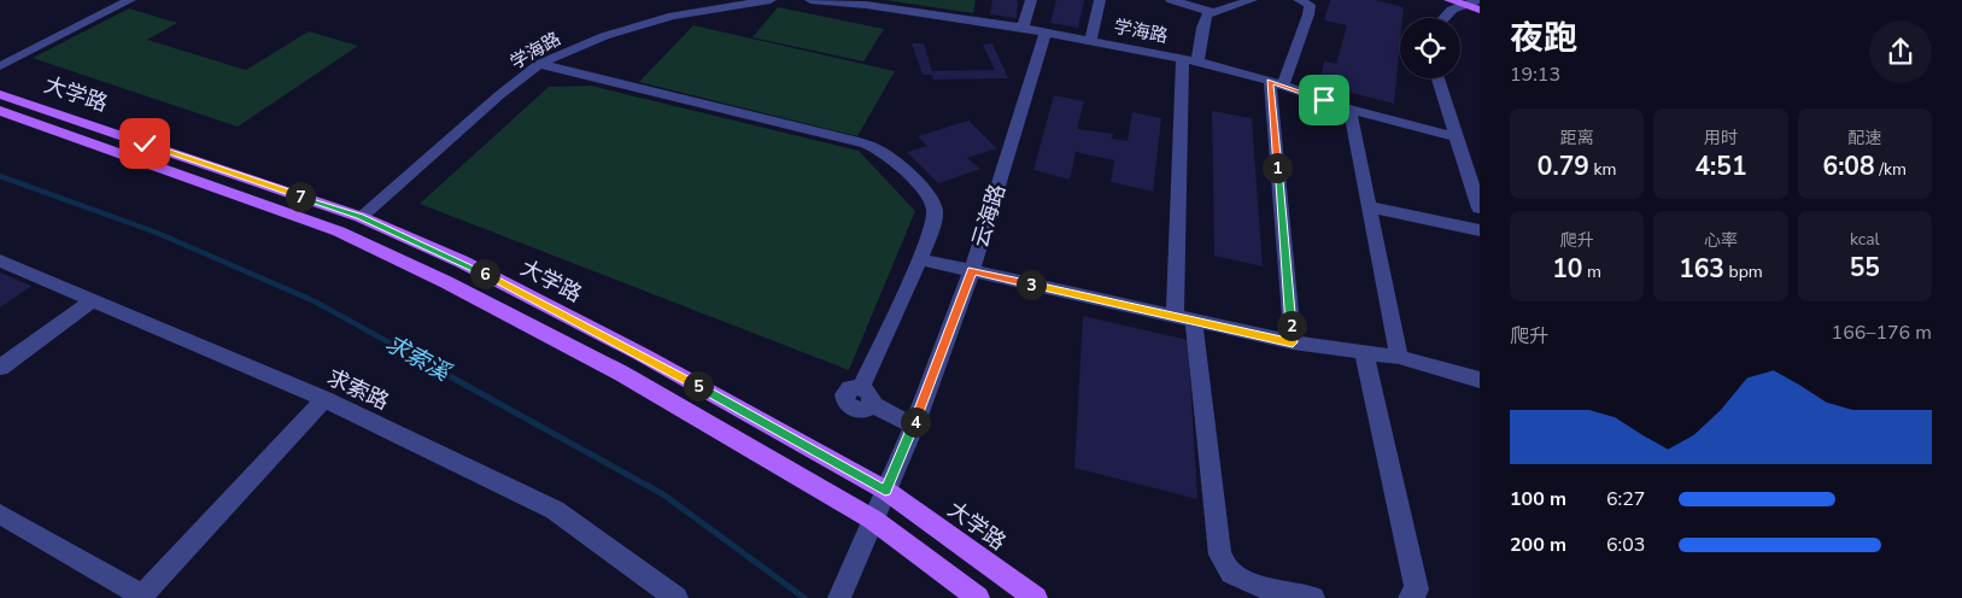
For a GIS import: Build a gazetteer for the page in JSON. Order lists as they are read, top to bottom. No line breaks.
{"streets":{"main road":["大学路"],"street":["学海路","云海路","求索路"]},"crossings":[["学海路","大学路"],["学海路","云海路"],["大学路","云海路"]],"water":["求索溪"],"page":{"heading":["夜跑","19:13"],"stats":[["距离","0.79 km"],["用时","4:51"],["配速","6:08 /km"],["爬升","10 m"],["心率","163 bpm"],["kcal","55"]],"pins":["1","7","6","3","2","5","4"],"chart":["爬升","166–176 m"],"list":[{"name":"100 m","note":"6:27"},{"name":"200 m","note":"6:03"}]}}
